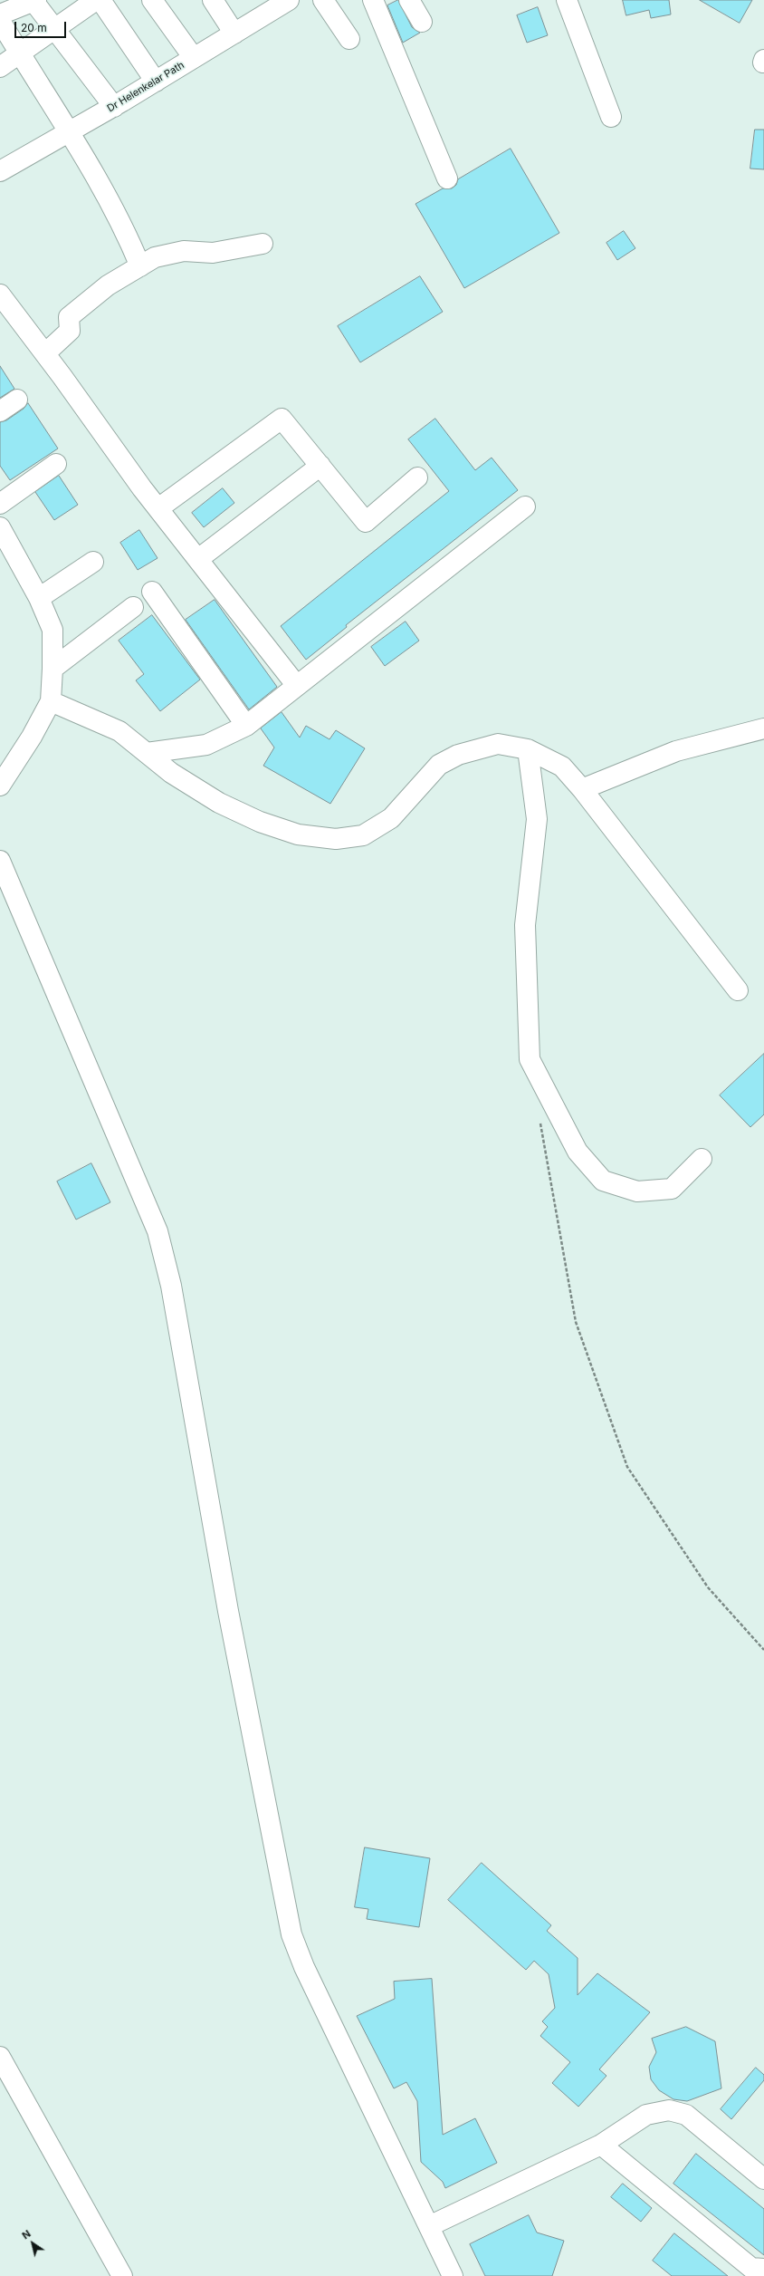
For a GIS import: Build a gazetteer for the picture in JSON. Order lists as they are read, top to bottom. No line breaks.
{"streets":{"street":["Dr Helenkelar Path"]},"scale_bar":"20 m","north":"top left"}
